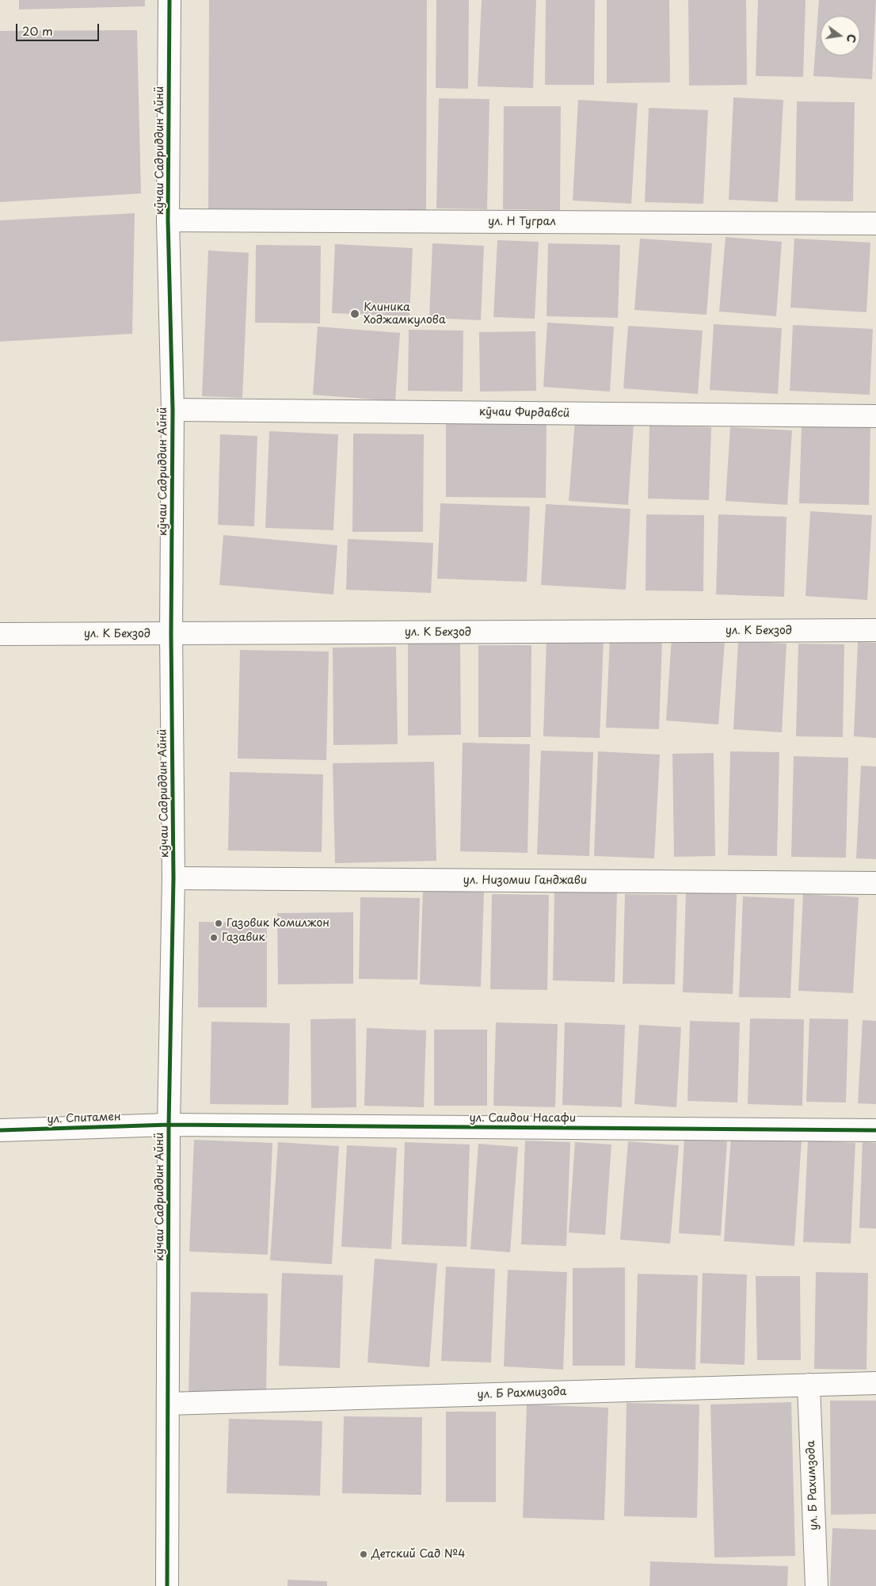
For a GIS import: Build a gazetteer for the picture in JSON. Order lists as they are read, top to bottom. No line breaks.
{"streets":{"street":["кӯчаи Садриддин Айнӣ","ул. Н Туграл","кӯчаи Фирдавсӣ","ул. К Бехзод","ул. Низомии Ганджави","ул. Спитамен","ул. Саидои Насафи","ул. Б Рахмизода","ул. Б Рахимзода"]},"crossings":[["кӯчаи Садриддин Айнӣ","ул. Н Туграл"],["кӯчаи Садриддин Айнӣ","кӯчаи Фирдавсӣ"],["кӯчаи Садриддин Айнӣ","ул. К Бехзод"],["кӯчаи Садриддин Айнӣ","ул. Низомии Ганджави"],["кӯчаи Садриддин Айнӣ","ул. Спитамен"],["кӯчаи Садриддин Айнӣ","ул. Саидои Насафи"],["кӯчаи Садриддин Айнӣ","ул. Б Рахмизода"],["ул. Спитамен","ул. Саидои Насафи"],["ул. Б Рахмизода","ул. Б Рахимзода"]],"places":["Клиника Ходжамкулова","Газовик Комилжон","Газавик","Детский Сад №4"],"scale_bar":"20 m","north":"right"}
